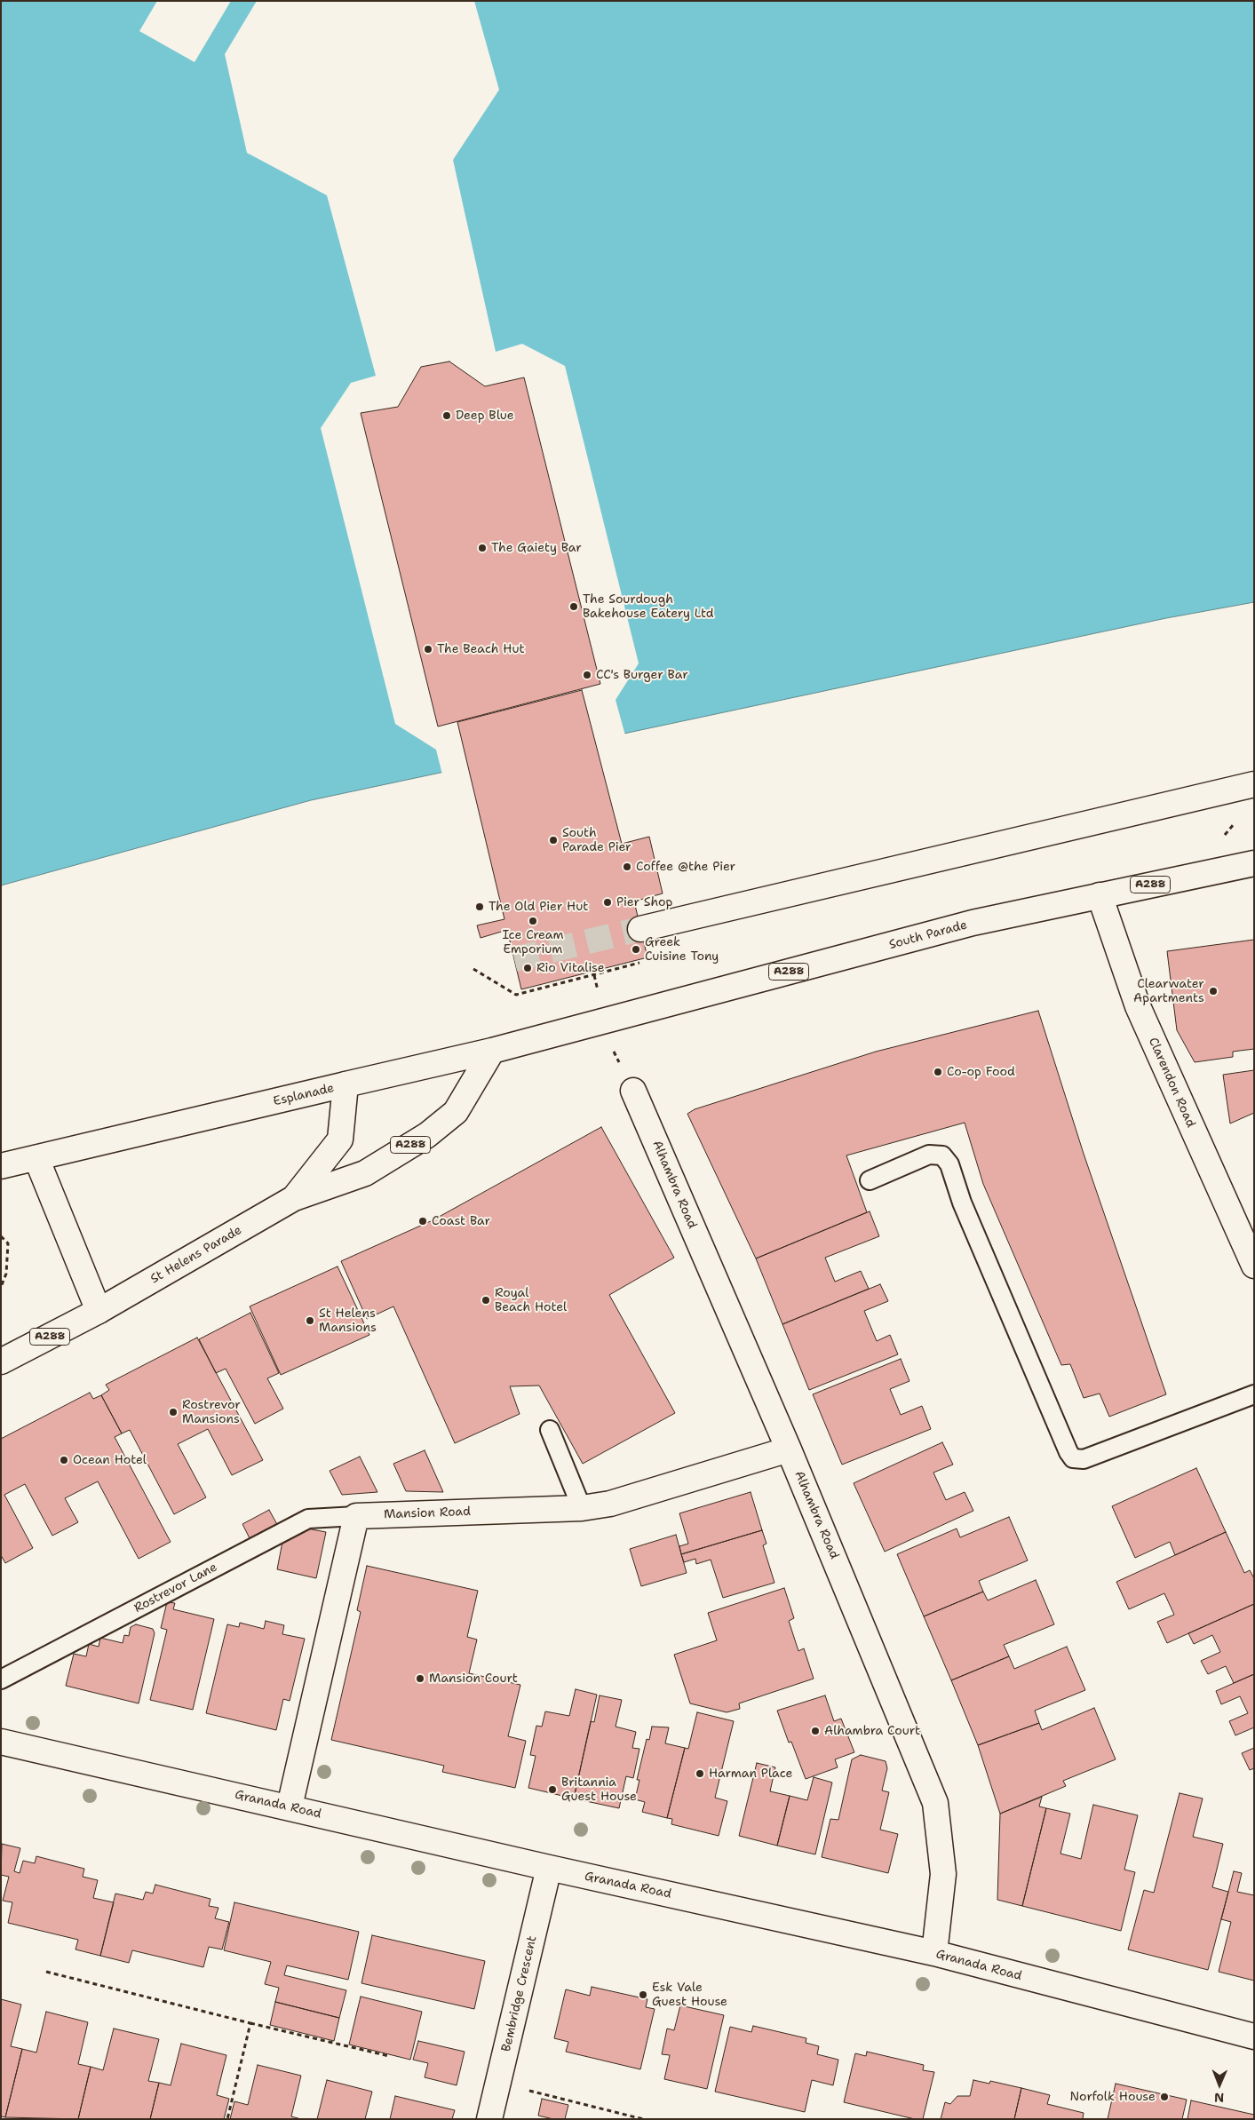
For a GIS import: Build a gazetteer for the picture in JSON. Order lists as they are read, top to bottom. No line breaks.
{"streets":{"street":["A288","South Parade","Clarendon Road","Esplanade","Alhambra Road","St Helens Parade","Mansion Road","Granada Road","Bembridge Crescent"],"lane":["Rostrevor Lane"]},"crossings":[["South Parade","Clarendon Road"],["South Parade","Esplanade"],["Esplanade","St Helens Parade"],["Alhambra Road","Mansion Road"],["Alhambra Road","Granada Road"],["Mansion Road","Rostrevor Lane"],["Granada Road","Bembridge Crescent"]],"places":["Deep Blue","The Gaiety Bar","The Sourdough Bakehouse Eatery Ltd","The Beach Hut","CC's Burger Bar","South Parade Pier","Coffee @the Pier","Pier Shop","The Old Pier Hut","Ice Cream Emporium","Greek Cuisine Tony","Rio Vitalise","Clearwater Apartments","Co-op Food","Coast Bar","Royal Beach Hotel","St Helens Mansions","Rostrevor Mansions","Ocean Hotel","Mansion Court","Alhambra Court","Harman Place","Britannia Guest House","Esk Vale Guest House","Norfolk House"],"north":"bottom"}
